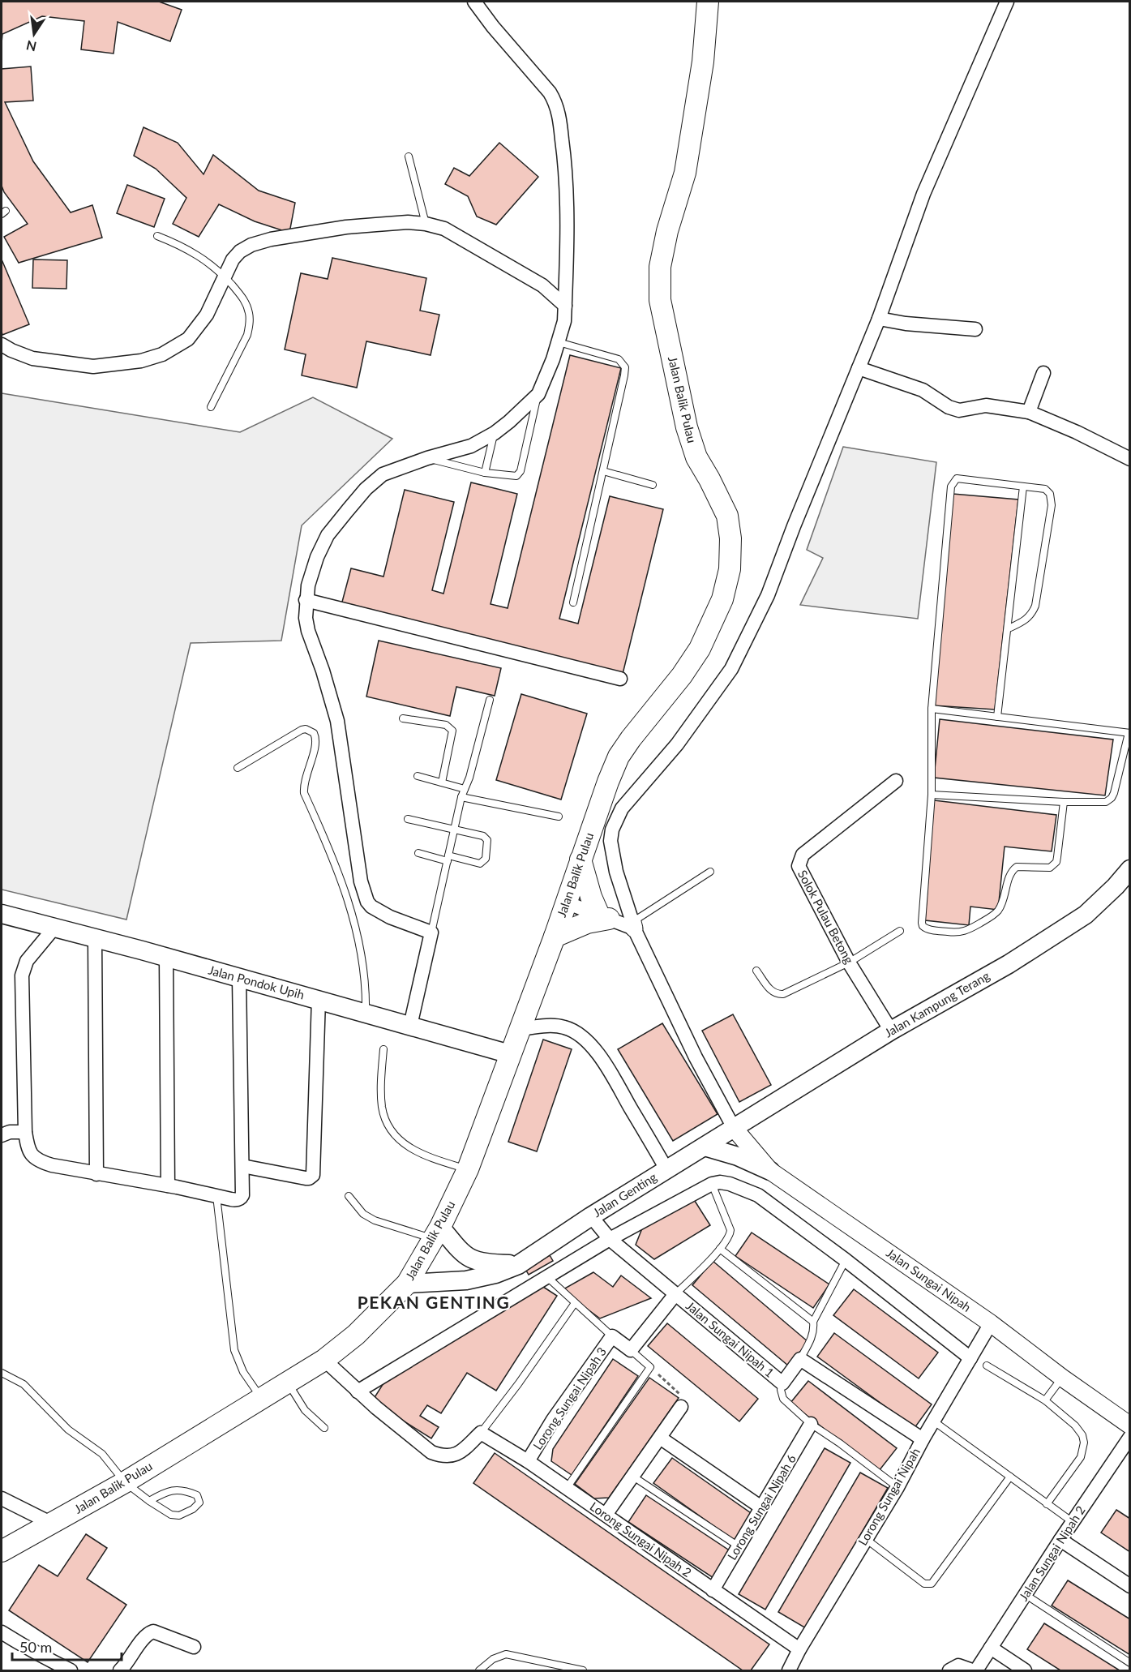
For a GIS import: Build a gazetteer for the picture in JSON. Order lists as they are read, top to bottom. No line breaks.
{"streets":{"main road":["Jalan Balik Pulau","Jalan Pondok Upih","Jalan Kampung Terang","Jalan Genting"],"street":["Solok Pulau Betong","Jalan Sungai Nipah","Jalan Sungai Nipah 1","Lorong Sungai Nipah 3","Lorong Sungai Nipah","Lorong Sungai Nipah 6","Lorong Sungai Nipah 2","Jalan Sungai Nipah 2"]},"crossings":[["Jalan Balik Pulau","Jalan Pondok Upih"],["Jalan Balik Pulau","Jalan Genting"],["Solok Pulau Betong","Jalan Kampung Terang"],["Jalan Kampung Terang","Jalan Genting"],["Jalan Kampung Terang","Jalan Sungai Nipah"],["Jalan Genting","Jalan Sungai Nipah"],["Jalan Genting","Jalan Sungai Nipah 1"],["Jalan Sungai Nipah","Lorong Sungai Nipah"],["Lorong Sungai Nipah 3","Lorong Sungai Nipah 2"],["Lorong Sungai Nipah","Lorong Sungai Nipah 2"],["Lorong Sungai Nipah 6","Lorong Sungai Nipah 2"]],"districts":["PEKAN GENTING"],"scale_bar":"50 m","north":"bottom"}
